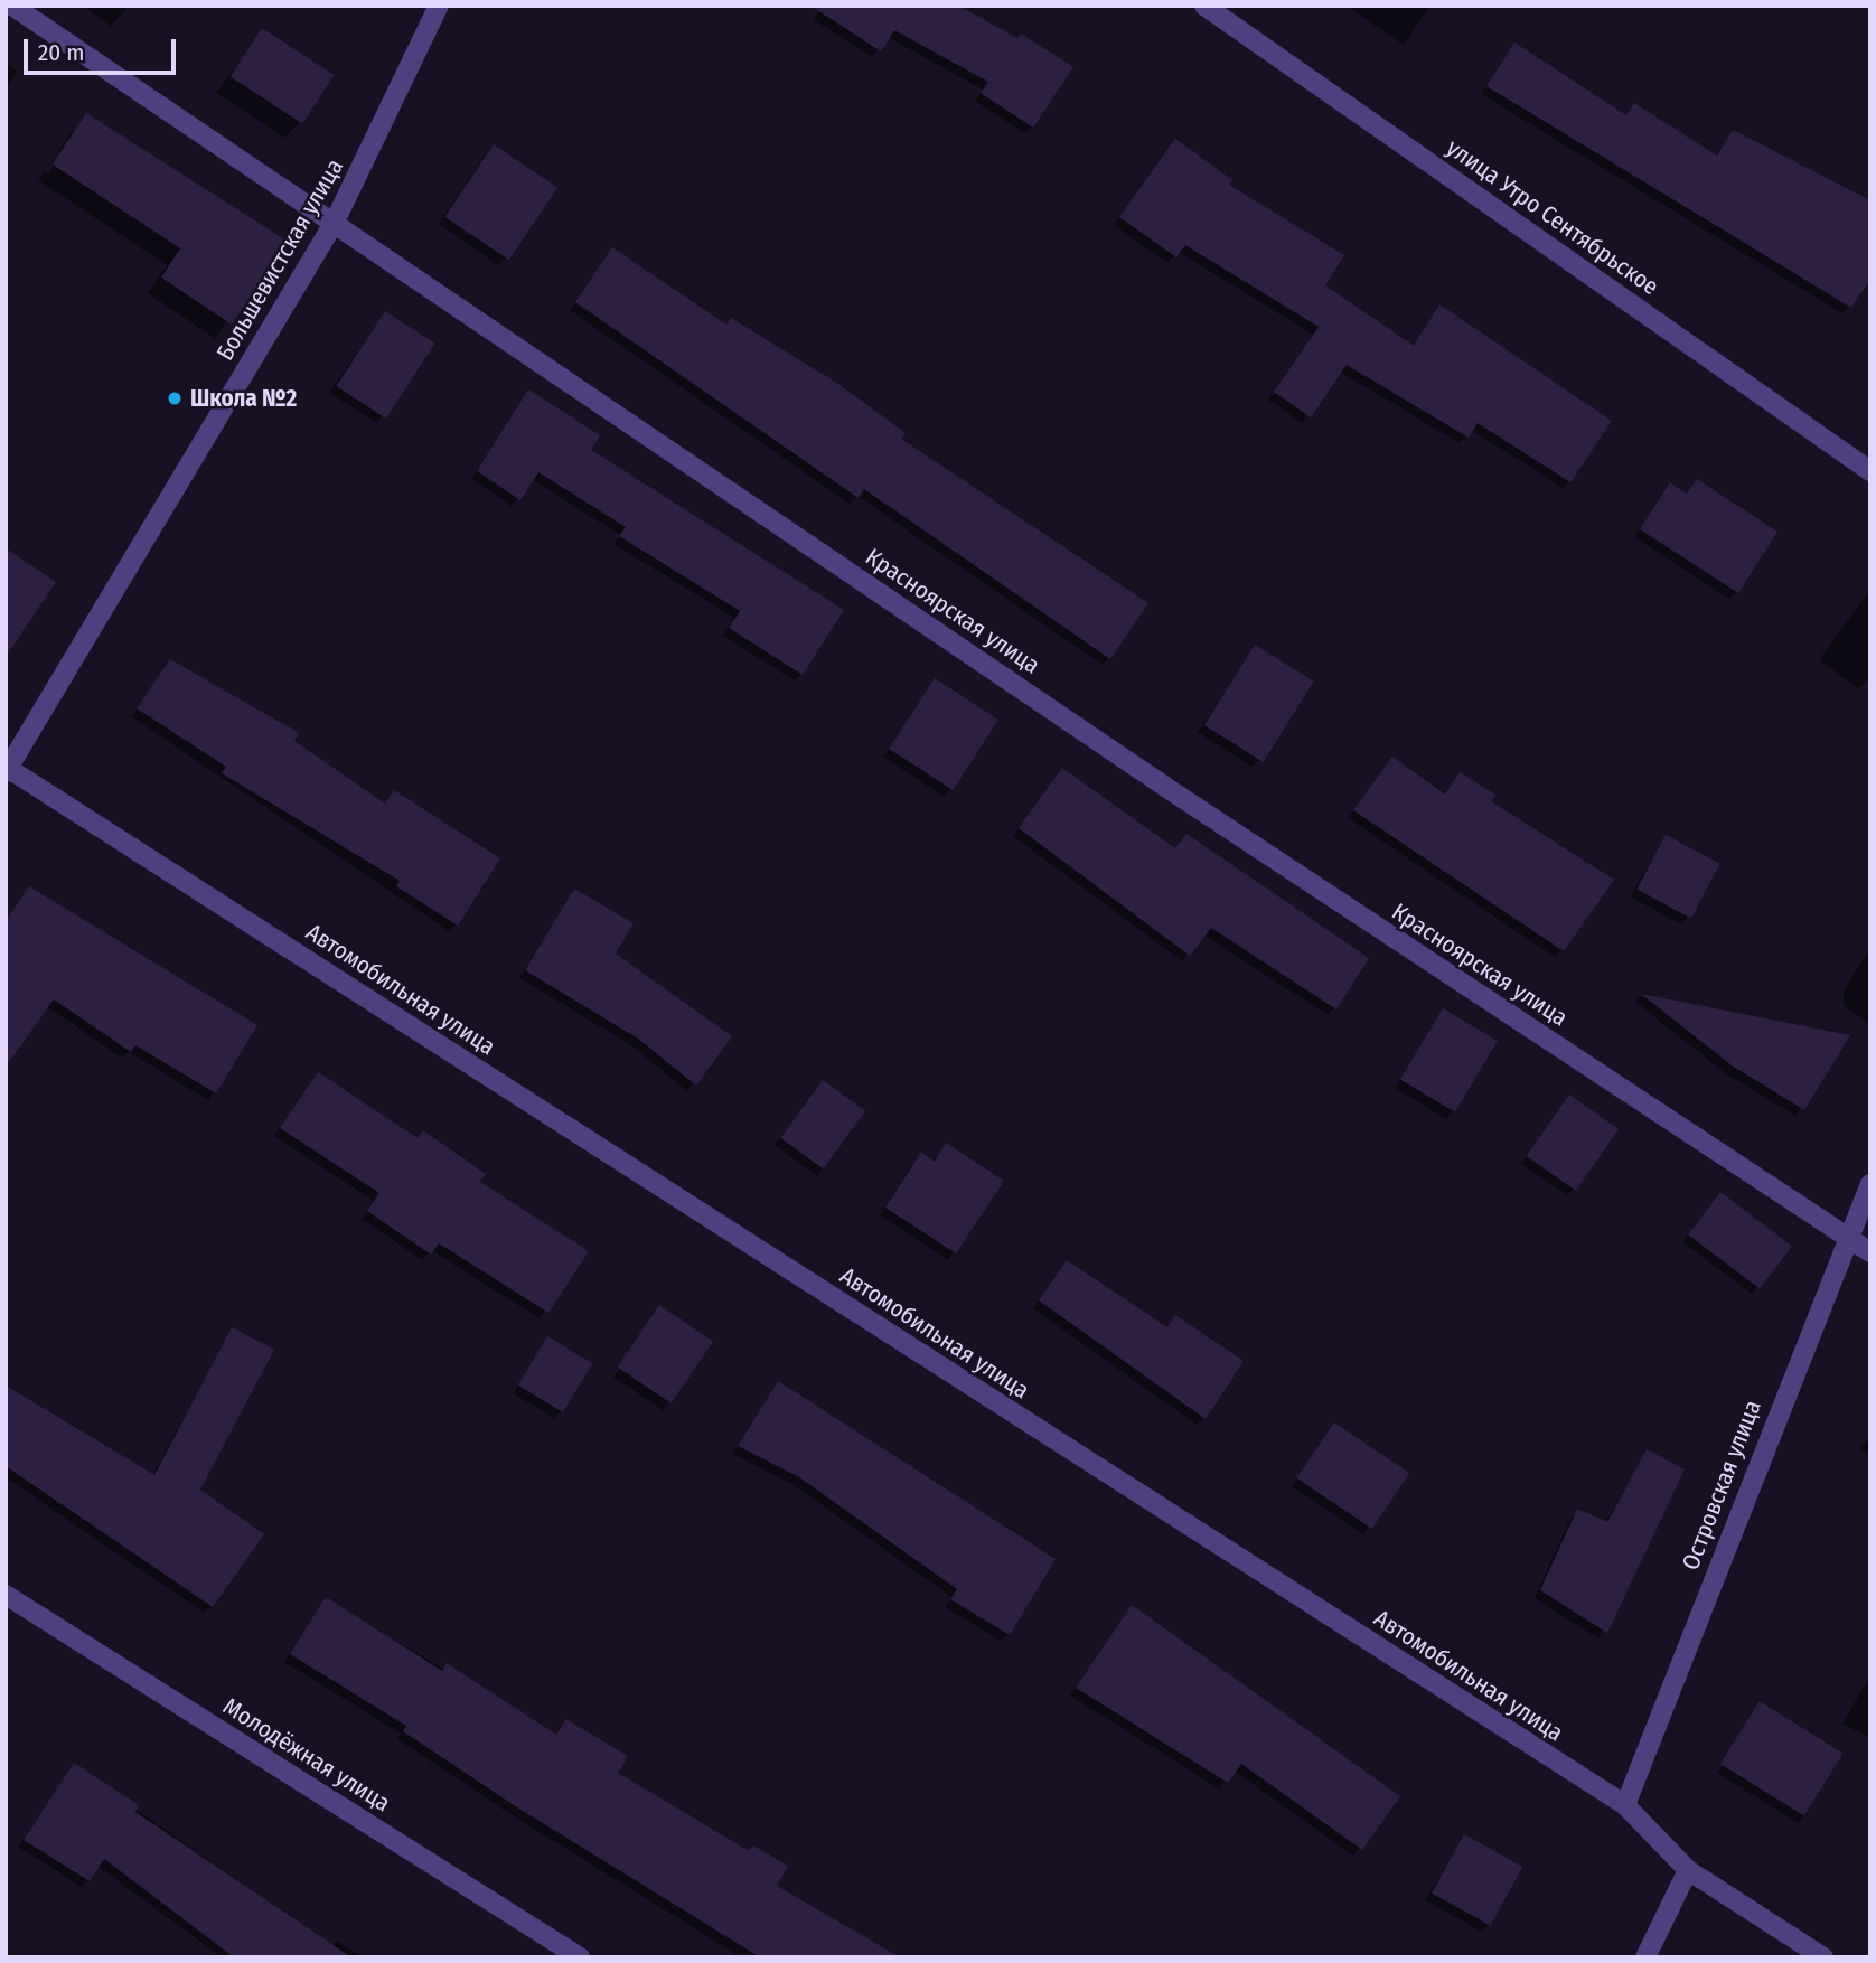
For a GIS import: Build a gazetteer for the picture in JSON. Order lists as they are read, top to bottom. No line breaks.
{"streets":{"street":["улица Утро Сентябрьское","Большевистская улица","Красноярская улица","Автомобильная улица","Островская улица","Молодёжная улица"]},"crossings":[["Большевистская улица","Красноярская улица"],["Большевистская улица","Автомобильная улица"],["Красноярская улица","Островская улица"],["Автомобильная улица","Островская улица"]],"places":["Школа №2"],"scale_bar":"20 m"}
